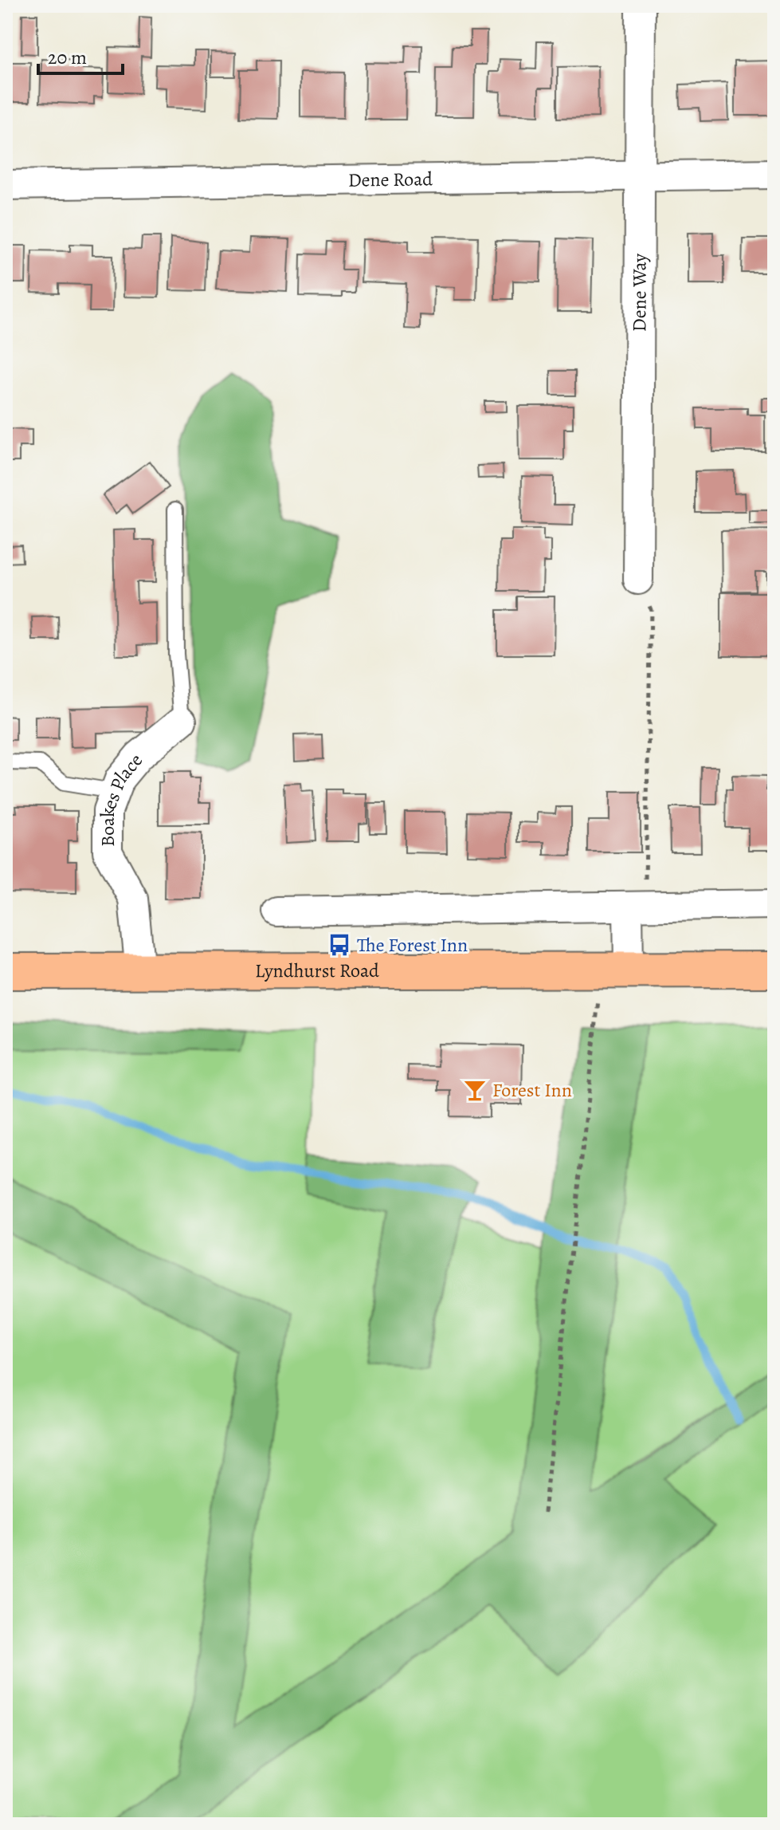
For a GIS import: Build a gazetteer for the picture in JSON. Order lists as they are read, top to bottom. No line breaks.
{"streets":{"main road":["Lyndhurst Road"],"street":["Dene Road","Dene Way","Boakes Place"]},"crossings":[["Dene Road","Dene Way"],["Boakes Place","Lyndhurst Road"]],"places":{"bus stop":["The Forest Inn"],"bar":["Forest Inn"]},"scale_bar":"20 m"}
